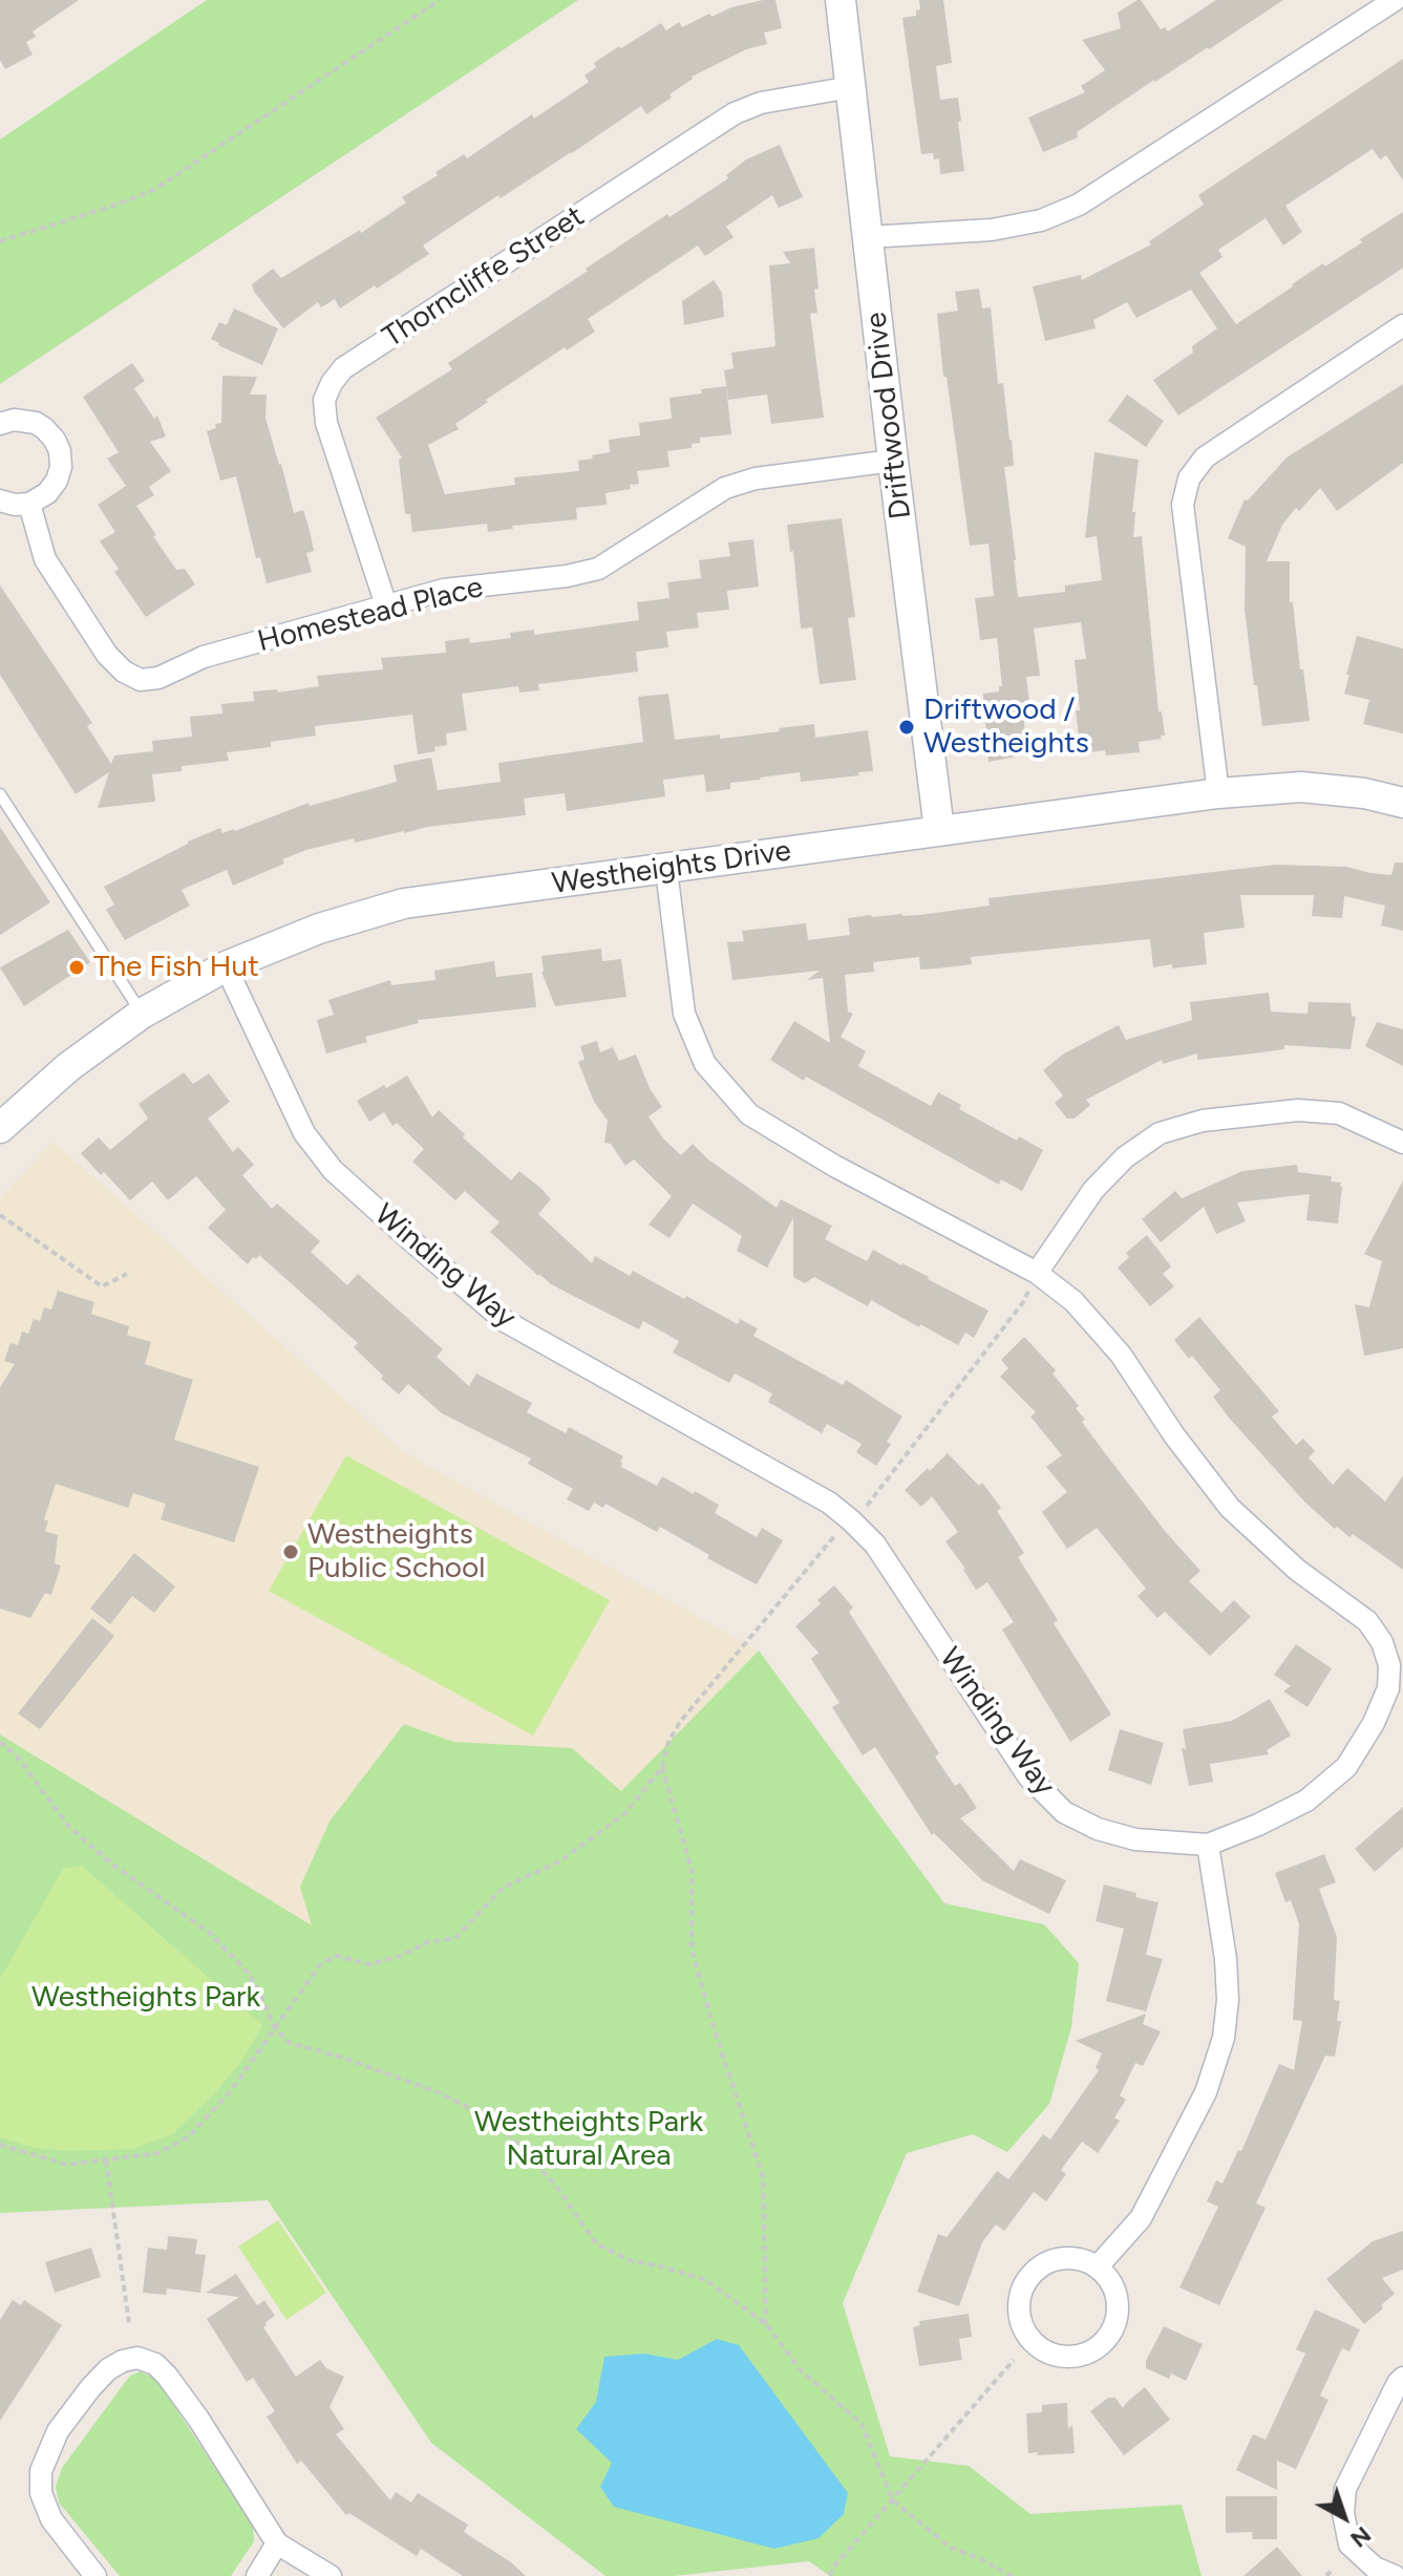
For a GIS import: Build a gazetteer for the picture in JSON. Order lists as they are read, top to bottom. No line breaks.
{"streets":{"street":["Thorncliffe Street","Driftwood Drive","Homestead Place","Westheights Drive","Winding Way"]},"crossings":[["Thorncliffe Street","Driftwood Drive"],["Thorncliffe Street","Homestead Place"],["Driftwood Drive","Homestead Place"],["Driftwood Drive","Westheights Drive"],["Westheights Drive","Winding Way"]],"parks":["Westheights Park","Westheights Park Natural Area"],"places":["Driftwood / Westheights","The Fish Hut","Westheights Public School"],"north":"bottom right"}
